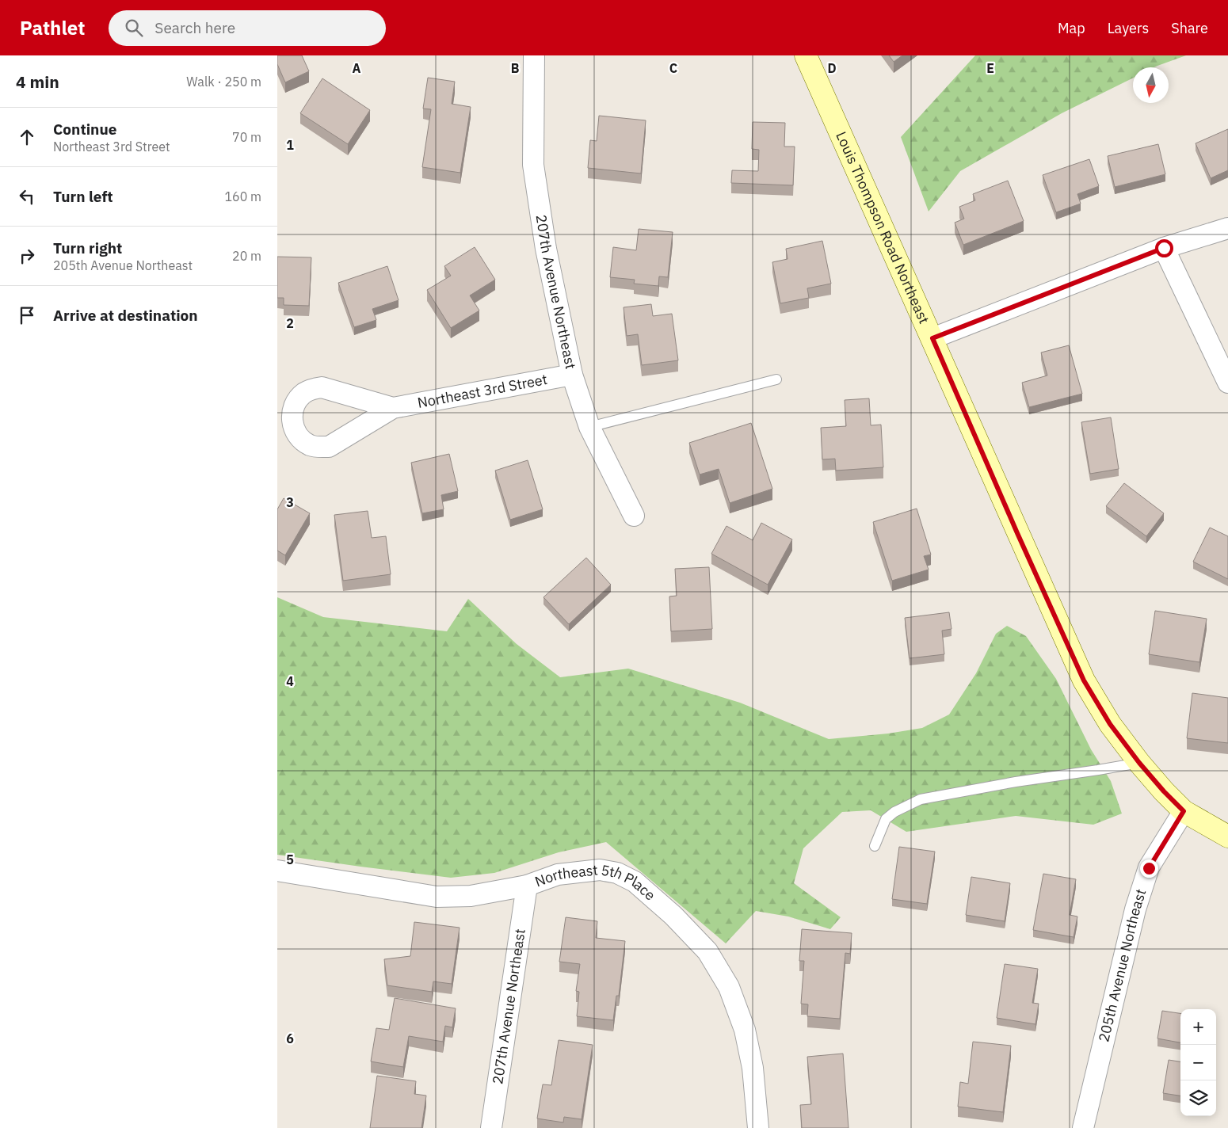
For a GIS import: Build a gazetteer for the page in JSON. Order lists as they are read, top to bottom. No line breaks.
{"streets":{"street":["Louis Thompson Road Northeast","207th Avenue Northeast","Northeast 3rd Street","Northeast 5th Place","205th Avenue Northeast"]},"crossings":[["Louis Thompson Road Northeast","205th Avenue Northeast"],["207th Avenue Northeast","Northeast 3rd Street"],["207th Avenue Northeast","Northeast 5th Place"]],"north":"bottom","page":{"header":"Pathlet","search":"Search here","nav":["Map","Layers","Share"],"heading":["4 min","Walk · 250 m"],"list":[["Continue","Northeast 3rd Street","70 m"],["Turn left","160 m"],["Turn right","205th Avenue Northeast","20 m"],"Arrive at destination"],"map_buttons":["+","−"]},"grid":{"columns":["A","B","C","D","E"],"rows":["1","2","3","4","5","6"]}}
